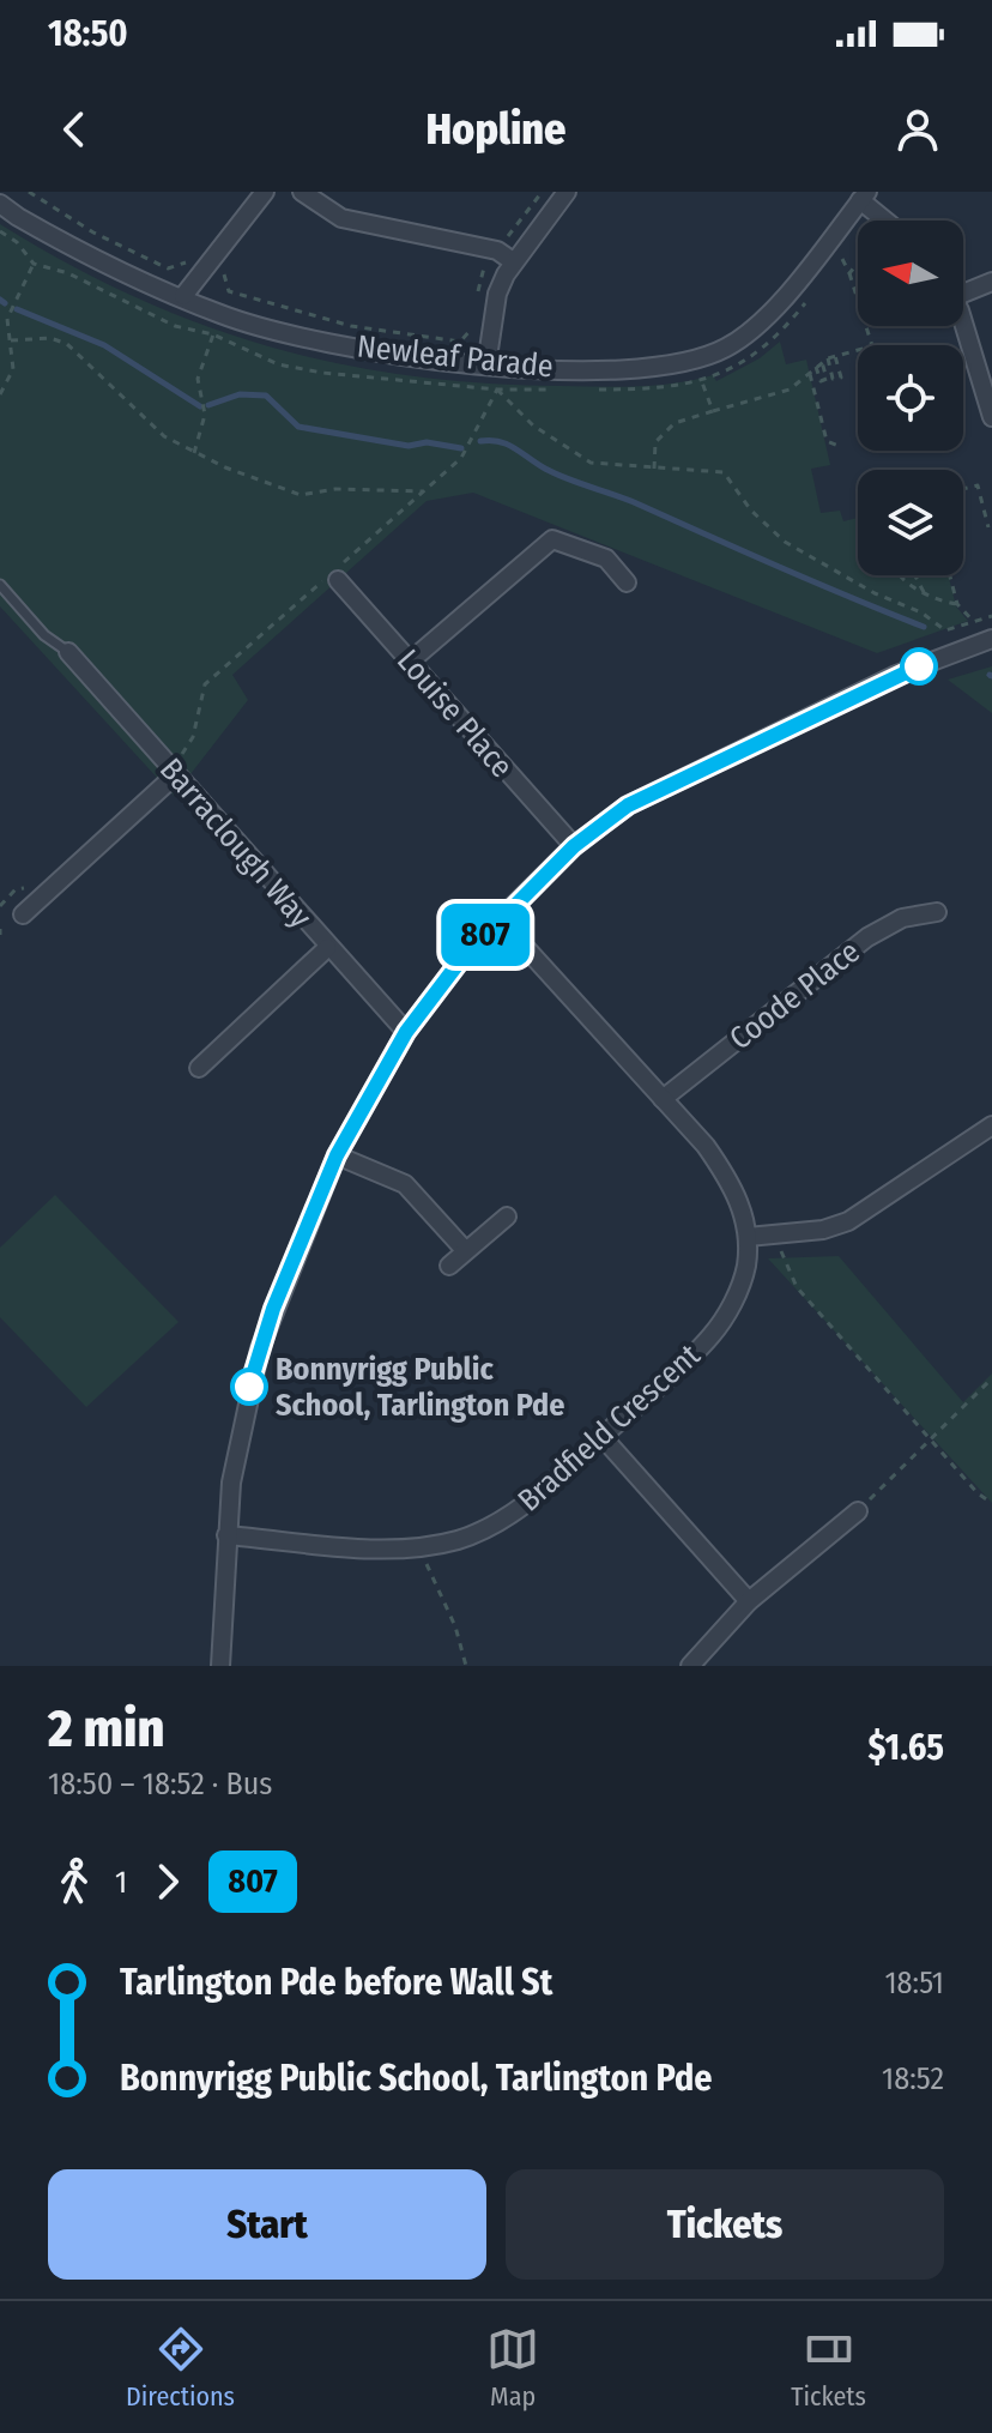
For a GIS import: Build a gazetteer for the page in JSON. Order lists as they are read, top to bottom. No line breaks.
{"streets":{"street":["Newleaf Parade","Louise Place","Barraclough Way","Coode Place","Bradfield Crescent"]},"crossings":[["Coode Place","Bradfield Crescent"]],"places":["Bonnyrigg Public School, Tarlington Pde"],"lines":["bus line 807"],"north":"left","page":{"status":"18:50","header":"Hopline","on_map":"807","heading":["2 min","18:50 – 18:52 · Bus","$1.65"],"legs":["1","807"],"list":[{"name":"Tarlington Pde before Wall St","value":"18:51"},{"name":"Bonnyrigg Public School, Tarlington Pde","value":"18:52"}],"buttons":["Start","Tickets"],"tabs":["Directions","Map","Tickets"]}}
